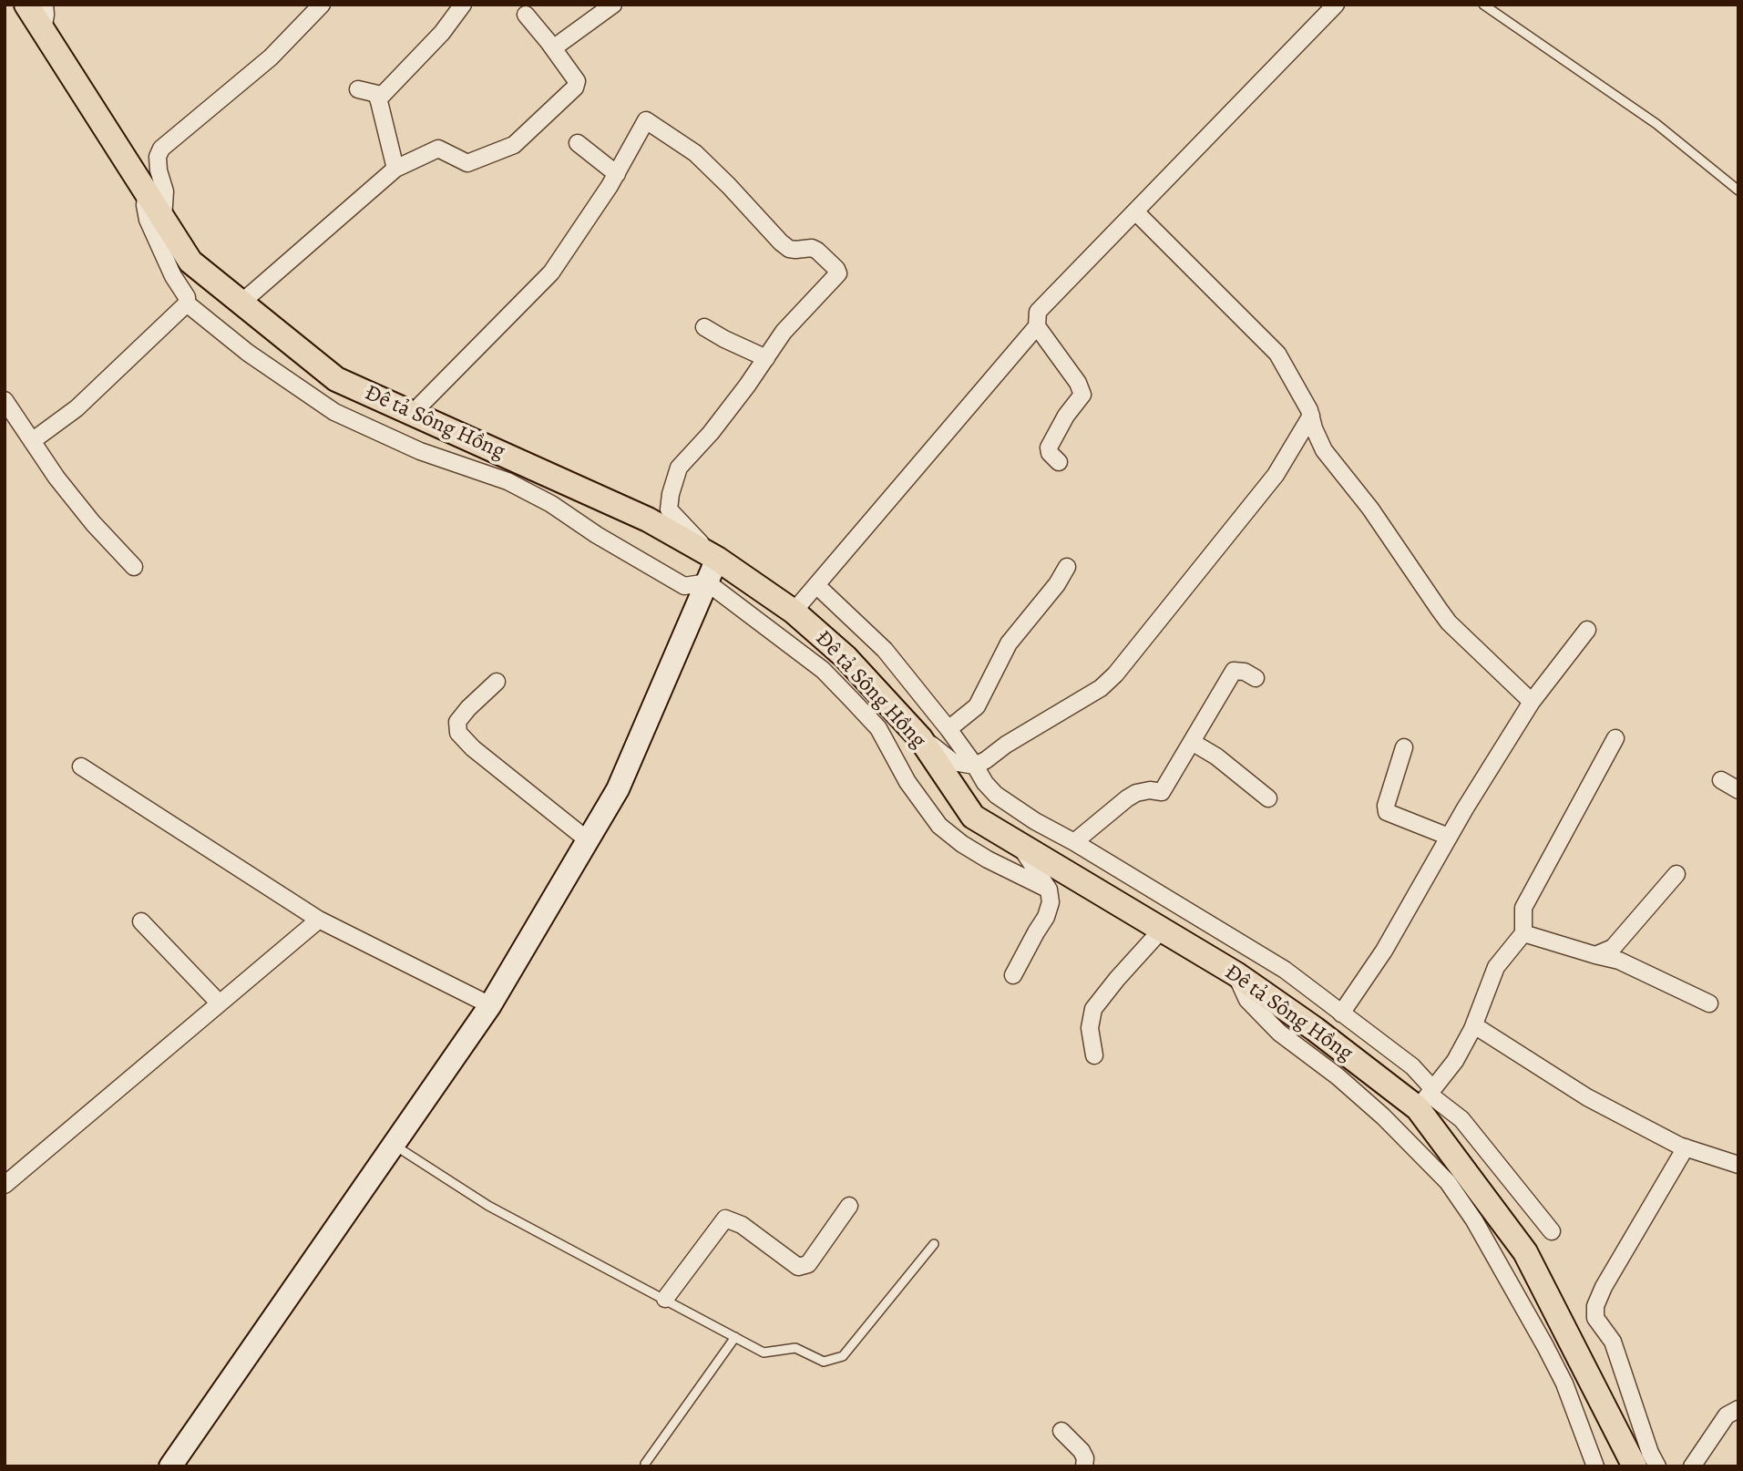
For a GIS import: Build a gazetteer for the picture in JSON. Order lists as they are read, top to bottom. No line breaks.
{"streets":{"main road":["Đê tả Sông Hồng"]}}
